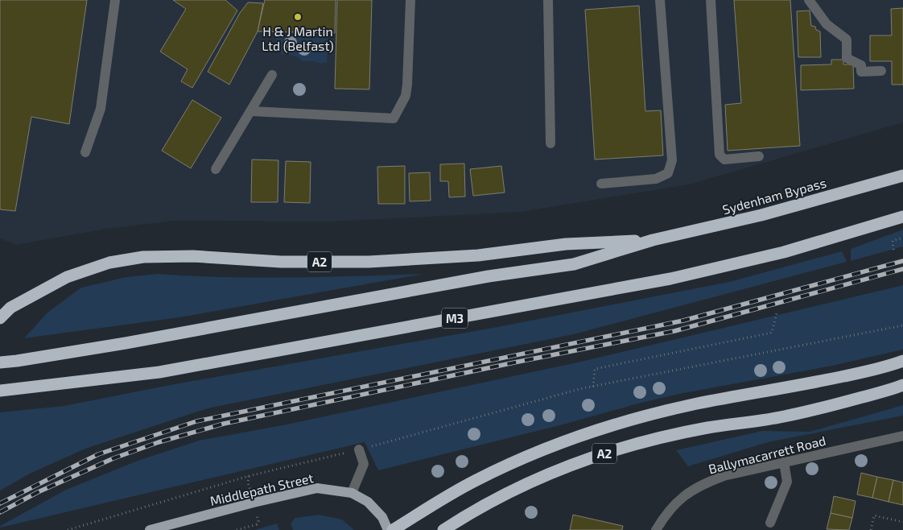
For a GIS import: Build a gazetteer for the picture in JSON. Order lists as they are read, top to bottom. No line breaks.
{"streets":{"highway":["Sydenham Bypass","A2","M3"],"main road":["Middlepath Street"],"street":["Ballymacarrett Road"]},"crossings":[["Sydenham Bypass","A2"]],"places":["H & J Martin Ltd (Belfast)"]}
